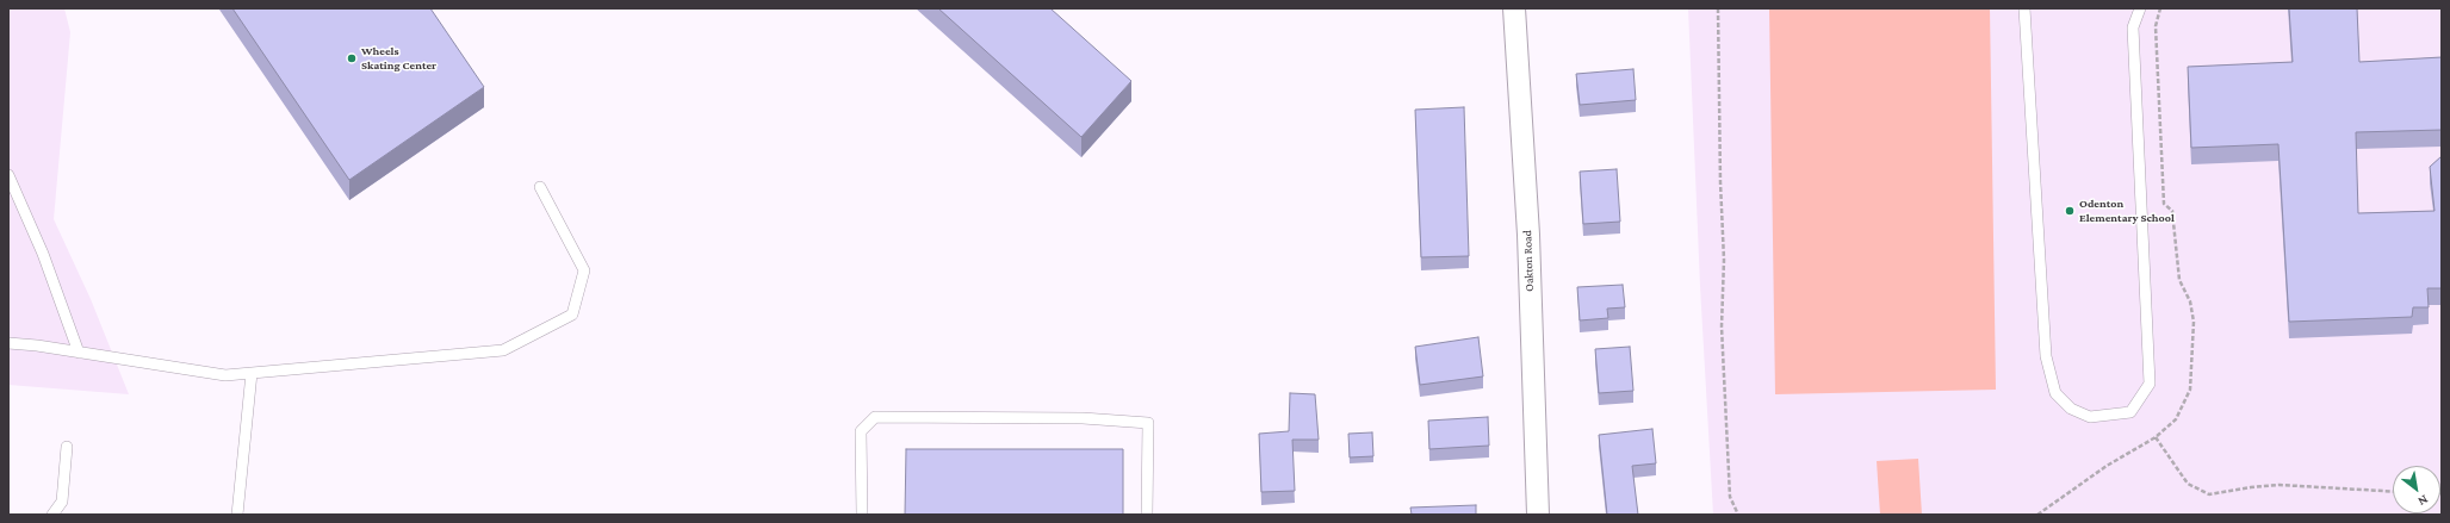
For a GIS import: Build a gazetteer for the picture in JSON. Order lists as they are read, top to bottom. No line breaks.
{"streets":{"street":["Oakton Road"]},"places":["Wheels Skating Center","Odenton Elementary School"],"north":"bottom right"}
